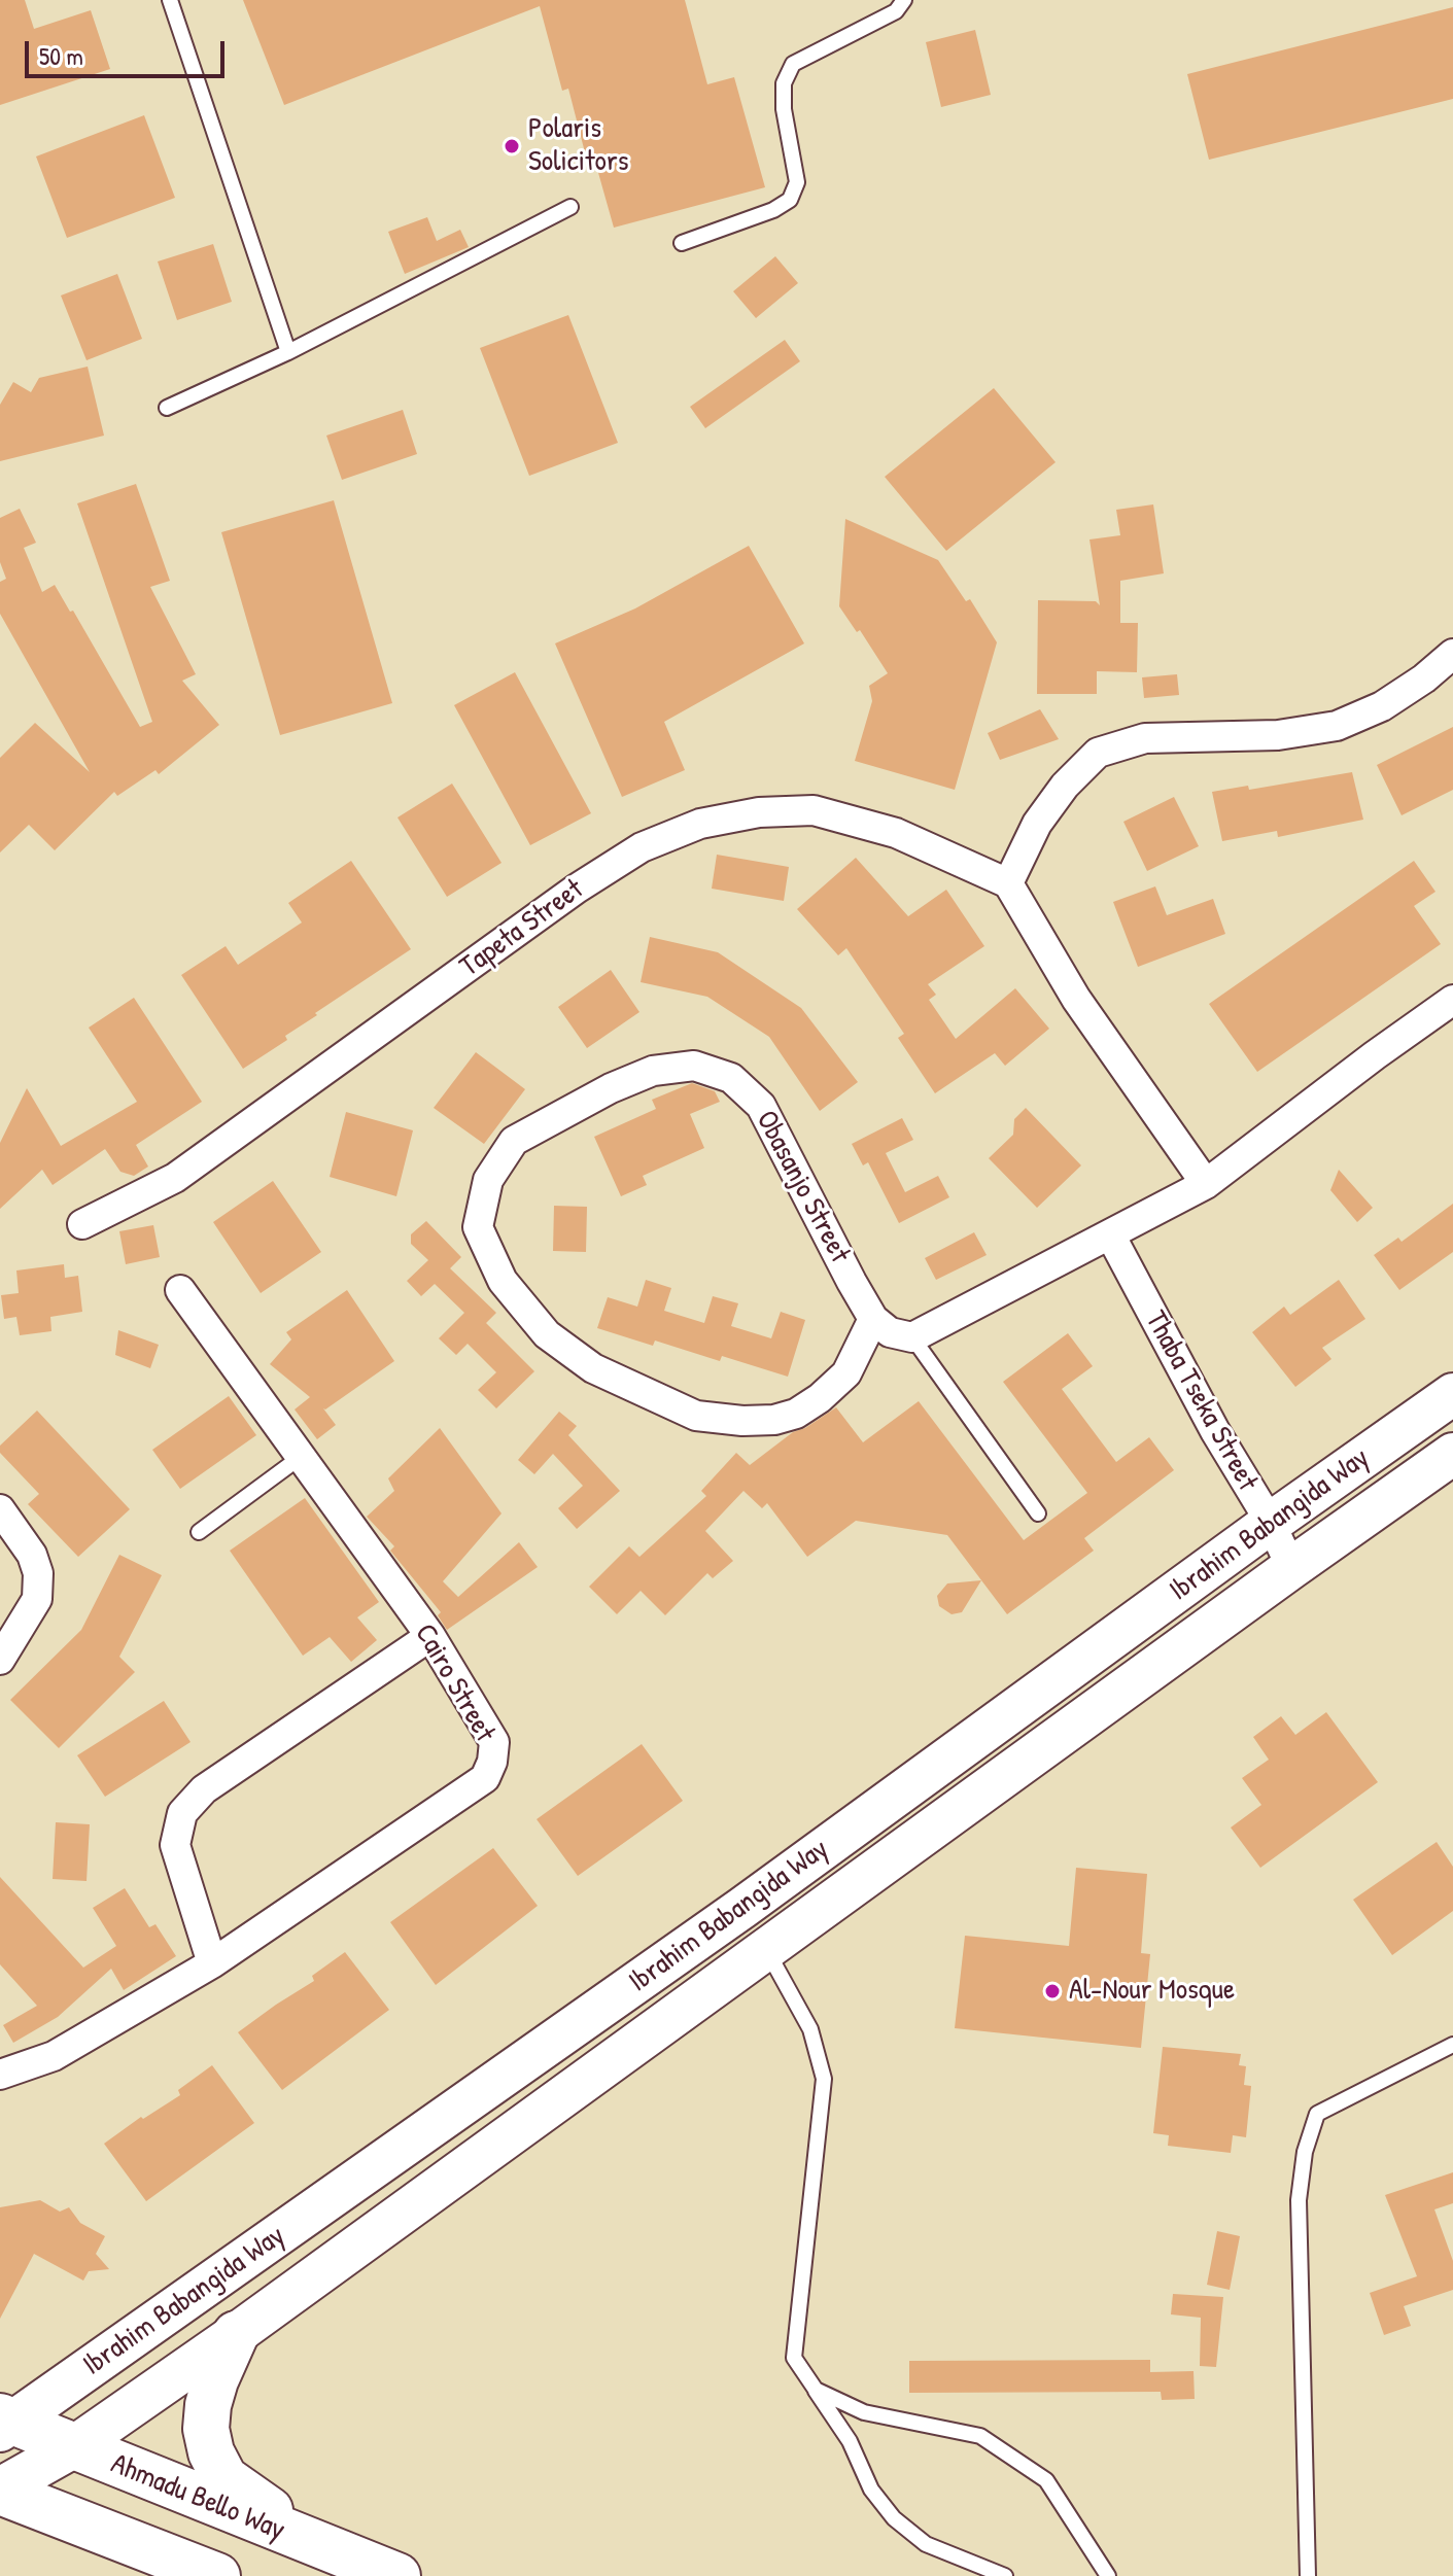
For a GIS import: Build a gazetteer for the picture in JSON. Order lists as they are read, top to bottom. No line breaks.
{"streets":{"main road":["Ibrahim Babangida Way","Ahmadu Bello Way"],"street":["Tapeta Street","Obasanjo Street","Thaba Tseka Street","Cairo Street"]},"crossings":[["Thaba Tseka Street","Ibrahim Babangida Way"],["Ibrahim Babangida Way","Ahmadu Bello Way"]],"places":["Polaris Solicitors","Al-Nour Mosque"],"scale_bar":"50 m"}
